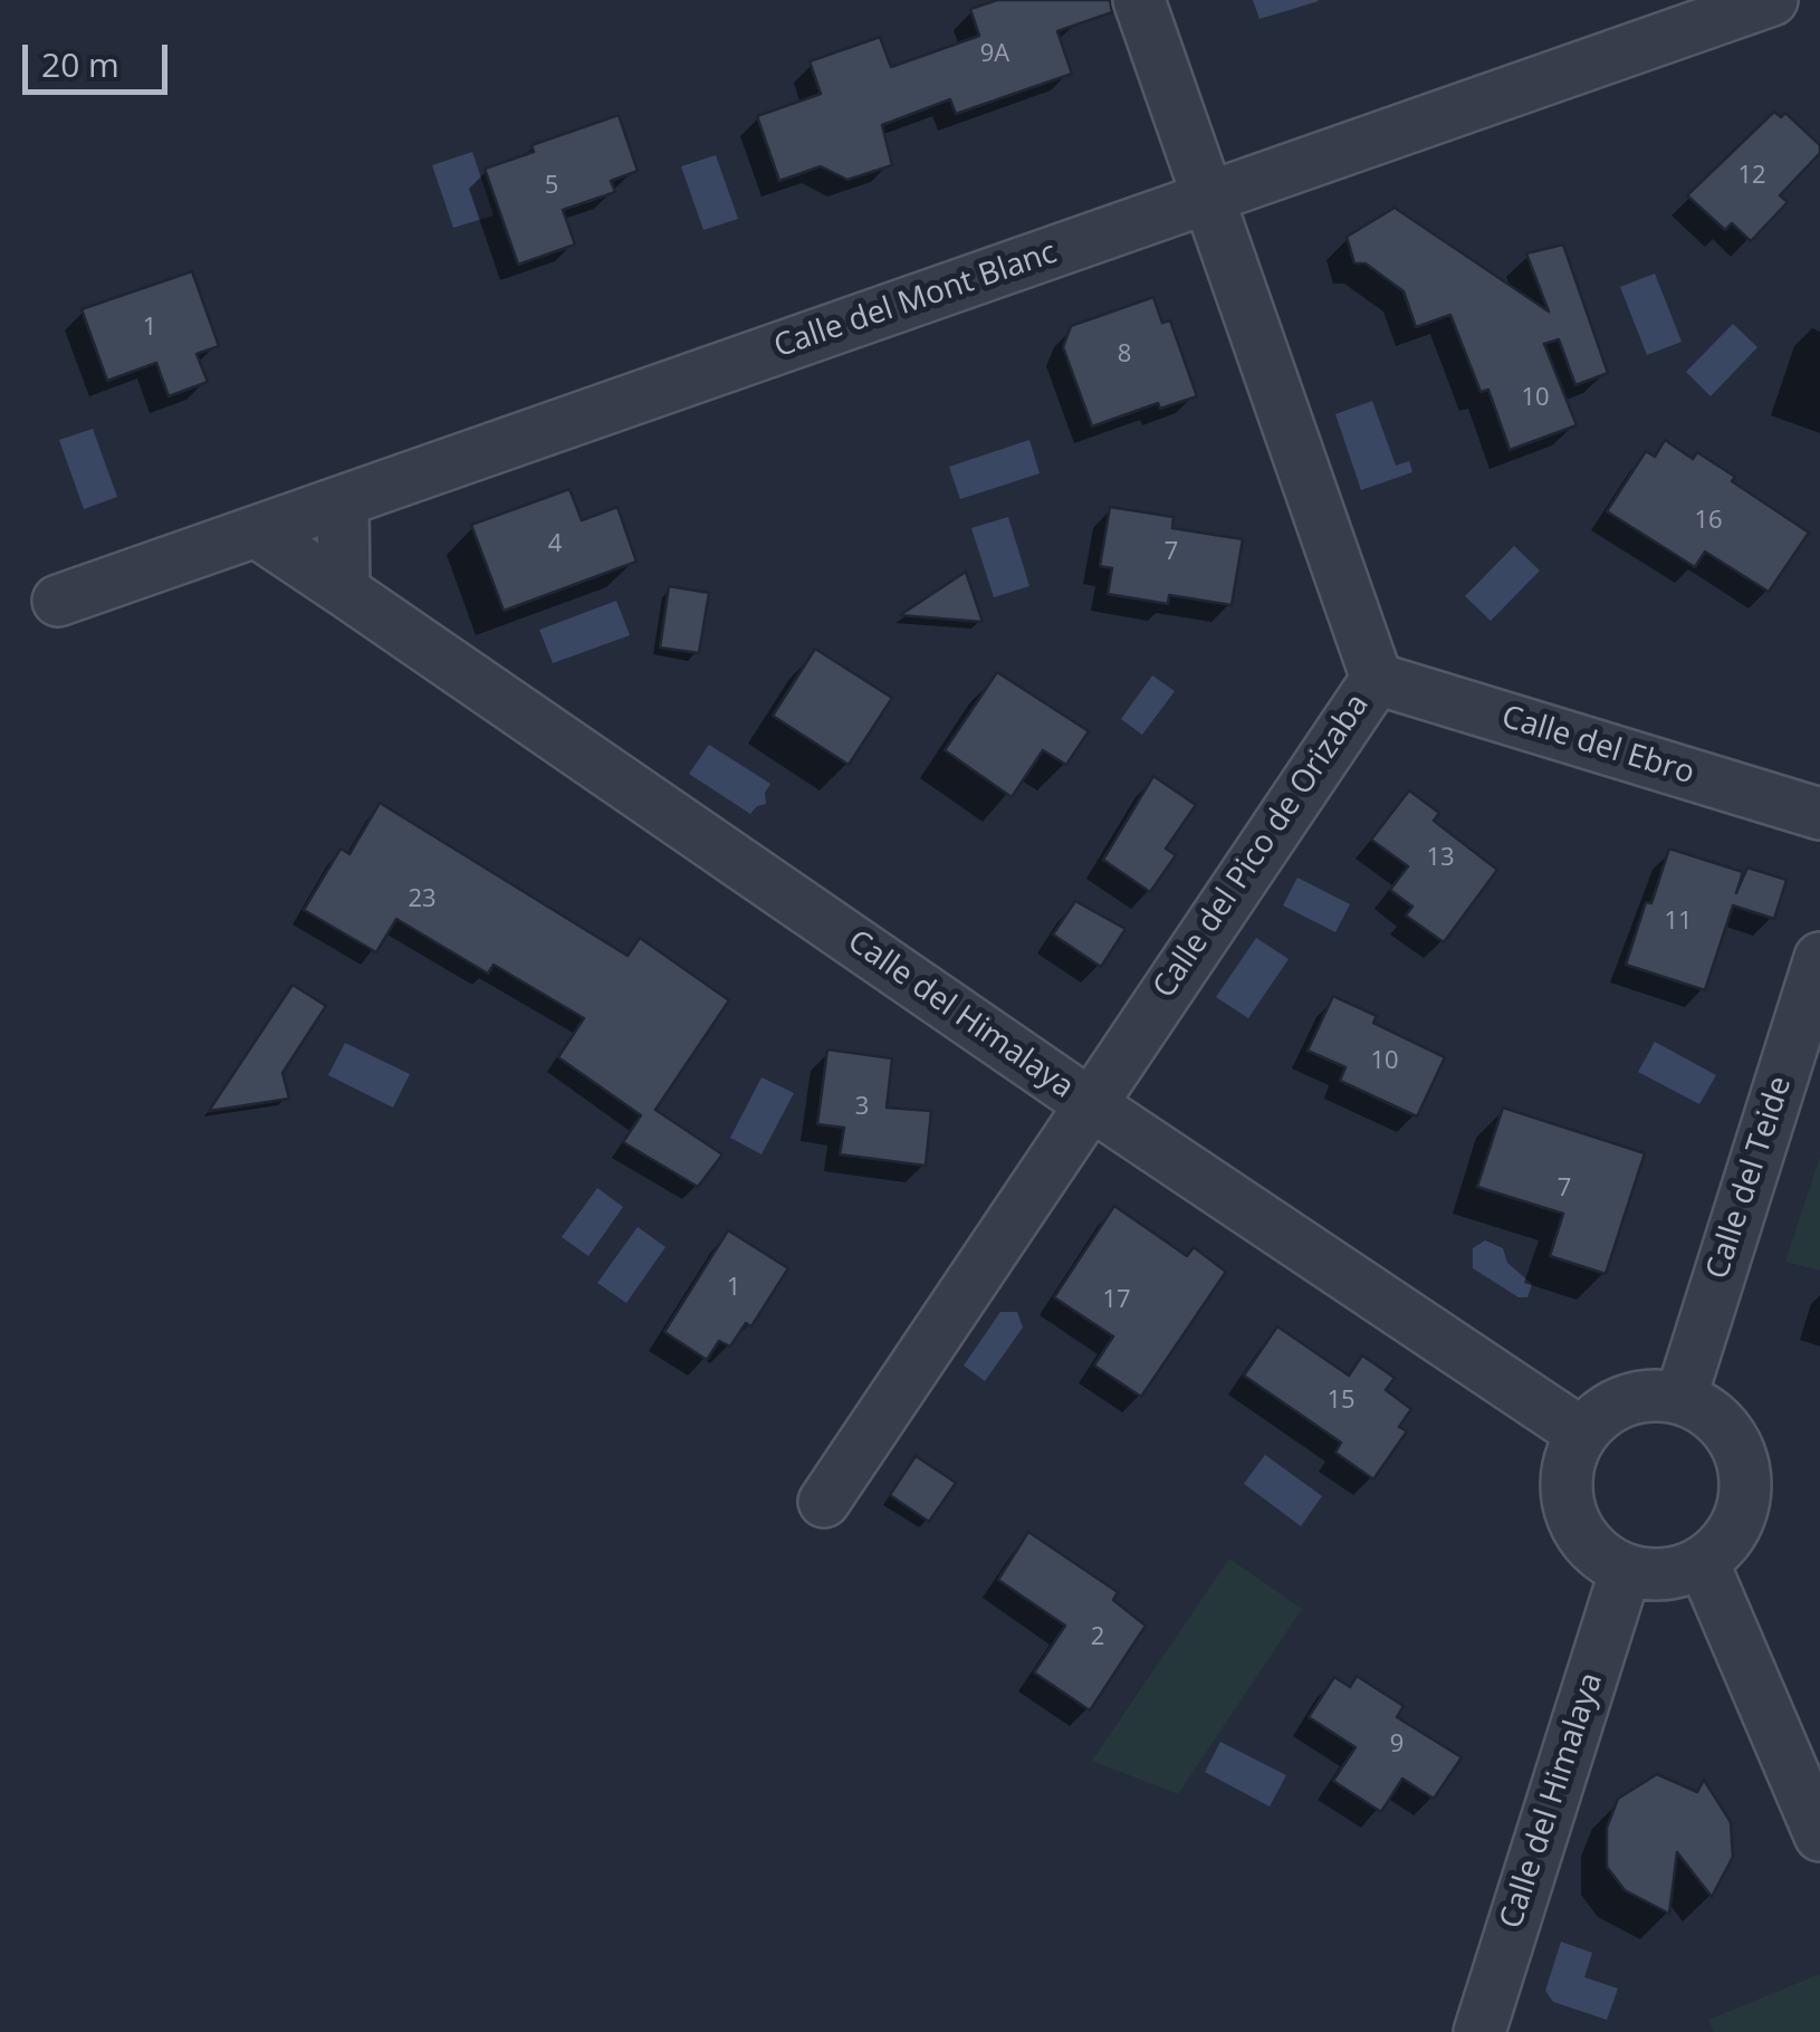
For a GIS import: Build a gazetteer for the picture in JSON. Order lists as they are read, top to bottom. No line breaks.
{"streets":{"street":["Calle del Mont Blanc","Calle del Ebro","Calle del Pico de Orizaba","Calle del Himalaya","Calle del Teide"]},"crossings":[["Calle del Mont Blanc","Calle del Pico de Orizaba"],["Calle del Mont Blanc","Calle del Himalaya"],["Calle del Ebro","Calle del Pico de Orizaba"],["Calle del Pico de Orizaba","Calle del Himalaya"],["Calle del Himalaya","Calle del Teide"]],"house_numbers":["9A","12","5","1","8","10","16","4","7","13","23","11","10","3","7","1","17","15","2","9"],"scale_bar":"20 m"}
